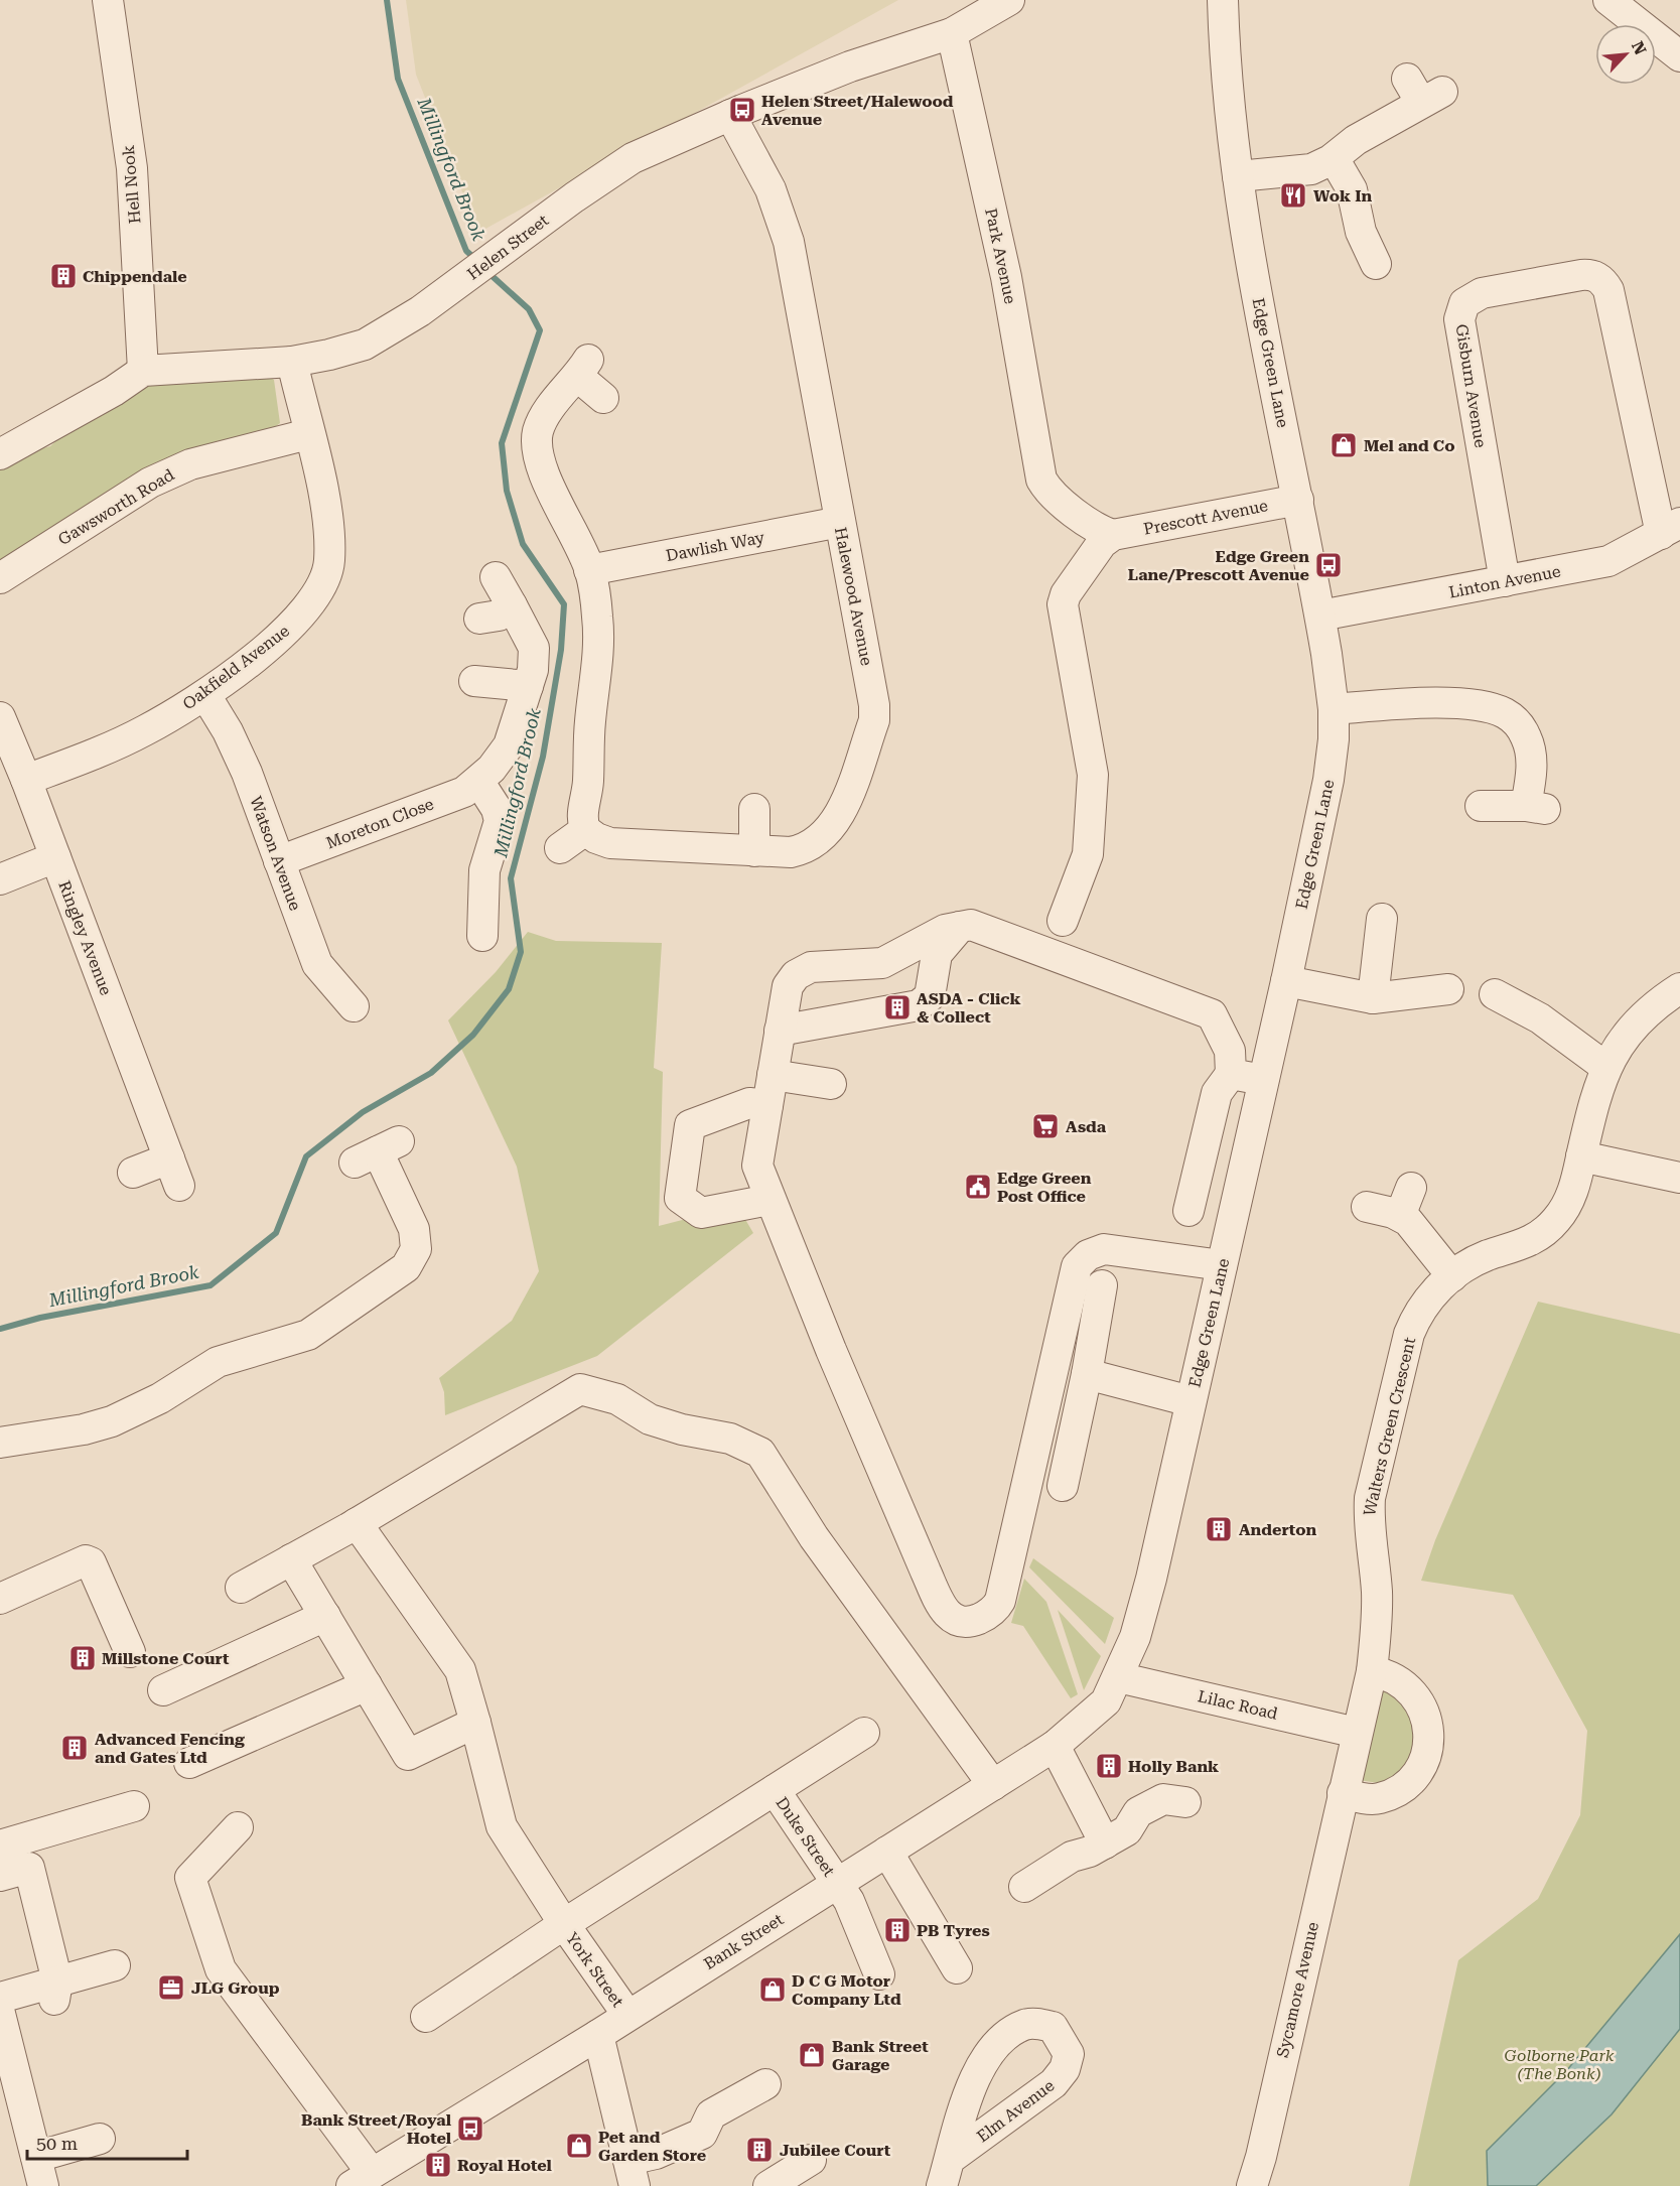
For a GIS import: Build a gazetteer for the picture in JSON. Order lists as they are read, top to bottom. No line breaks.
{"streets":{"street":["Hell Nook","Helen Street","Park Avenue","Edge Green Lane","Gisburn Avenue","Gawsworth Road","Prescott Avenue","Dawlish Way","Linton Avenue","Halewood Avenue","Oakfield Avenue","Moreton Close","Watson Avenue","Ringley Avenue","Walters Green Crescent","Lilac Road","Duke Street","Bank Street","York Street","Sycamore Avenue","Elm Avenue"]},"crossings":[["Hell Nook","Helen Street"],["Helen Street","Park Avenue"],["Helen Street","Halewood Avenue"],["Helen Street","Oakfield Avenue"],["Park Avenue","Prescott Avenue"],["Edge Green Lane","Prescott Avenue"],["Edge Green Lane","Linton Avenue"],["Edge Green Lane","Lilac Road"],["Edge Green Lane","Bank Street"],["Gisburn Avenue","Linton Avenue"],["Gawsworth Road","Oakfield Avenue"],["Dawlish Way","Halewood Avenue"],["Oakfield Avenue","Watson Avenue"],["Oakfield Avenue","Ringley Avenue"],["Moreton Close","Watson Avenue"],["Walters Green Crescent","Sycamore Avenue"],["Lilac Road","Bank Street"],["Lilac Road","Sycamore Avenue"],["Duke Street","Bank Street"],["Bank Street","York Street"]],"water":["Millingford Brook"],"parks":["Golborne Park (The Bonk)"],"places":{"bus stop":["Helen Street/Halewood Avenue","Edge Green Lane/Prescott Avenue","Bank Street/Royal Hotel"],"restaurant":["Wok In"],"building":["Chippendale","ASDA - Click & Collect","Anderton","Millstone Court","Advanced Fencing and Gates Ltd","Holly Bank","PB Tyres","Jubilee Court","Royal Hotel"],"shop":["Mel and Co","D C G Motor Company Ltd","Bank Street Garage","Pet and Garden Store"],"supermarket":["Asda"],"public building":["Edge Green Post Office"],"office":["JLG Group"]},"scale_bar":"50 m","north":"top right"}
